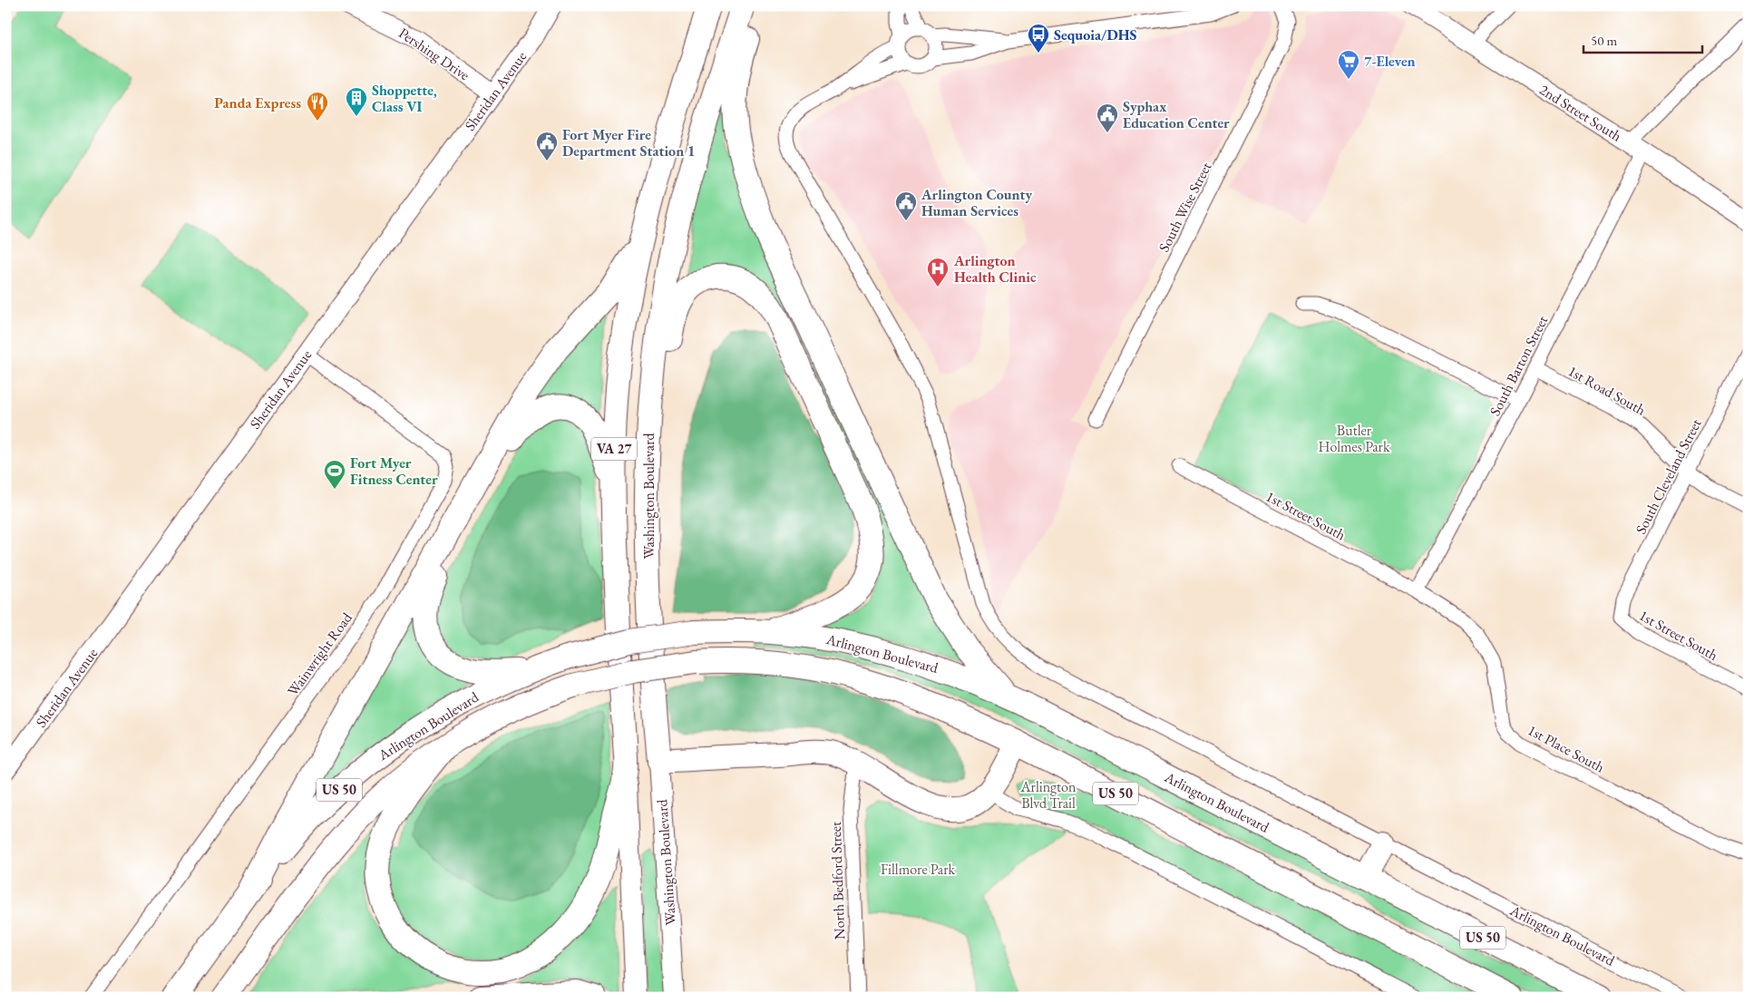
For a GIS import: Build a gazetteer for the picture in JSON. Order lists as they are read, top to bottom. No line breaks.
{"streets":{"highway":["VA 27","Washington Boulevard","Arlington Boulevard","US 50"],"street":["Pershing Drive","Sheridan Avenue","2nd Street South","South Wise Street","South Barton Street","1st Road South","South Cleveland Street","1st Street South","Wainwright Road","1st Place South","North Bedford Street"]},"crossings":[["Pershing Drive","Sheridan Avenue"],["Sheridan Avenue","Wainwright Road"],["2nd Street South","South Barton Street"],["South Barton Street","1st Road South"],["South Barton Street","1st Street South"],["South Barton Street","1st Place South"],["1st Road South","South Cleveland Street"],["South Cleveland Street","1st Street South"],["1st Street South","1st Place South"]],"parks":["Butler Holmes Park","Arlington Blvd Trail","Fillmore Park"],"places":{"bus stop":["Sequoia/DHS"],"supermarket":["7-Eleven"],"building":["Shoppette, Class VI"],"restaurant":["Panda Express"],"public building":["Syphax Education Center","Fort Myer Fire Department Station 1","Arlington County Human Services"],"hospital":["Arlington Health Clinic"],"sports":["Fort Myer Fitness Center"]},"scale_bar":"50 m"}
